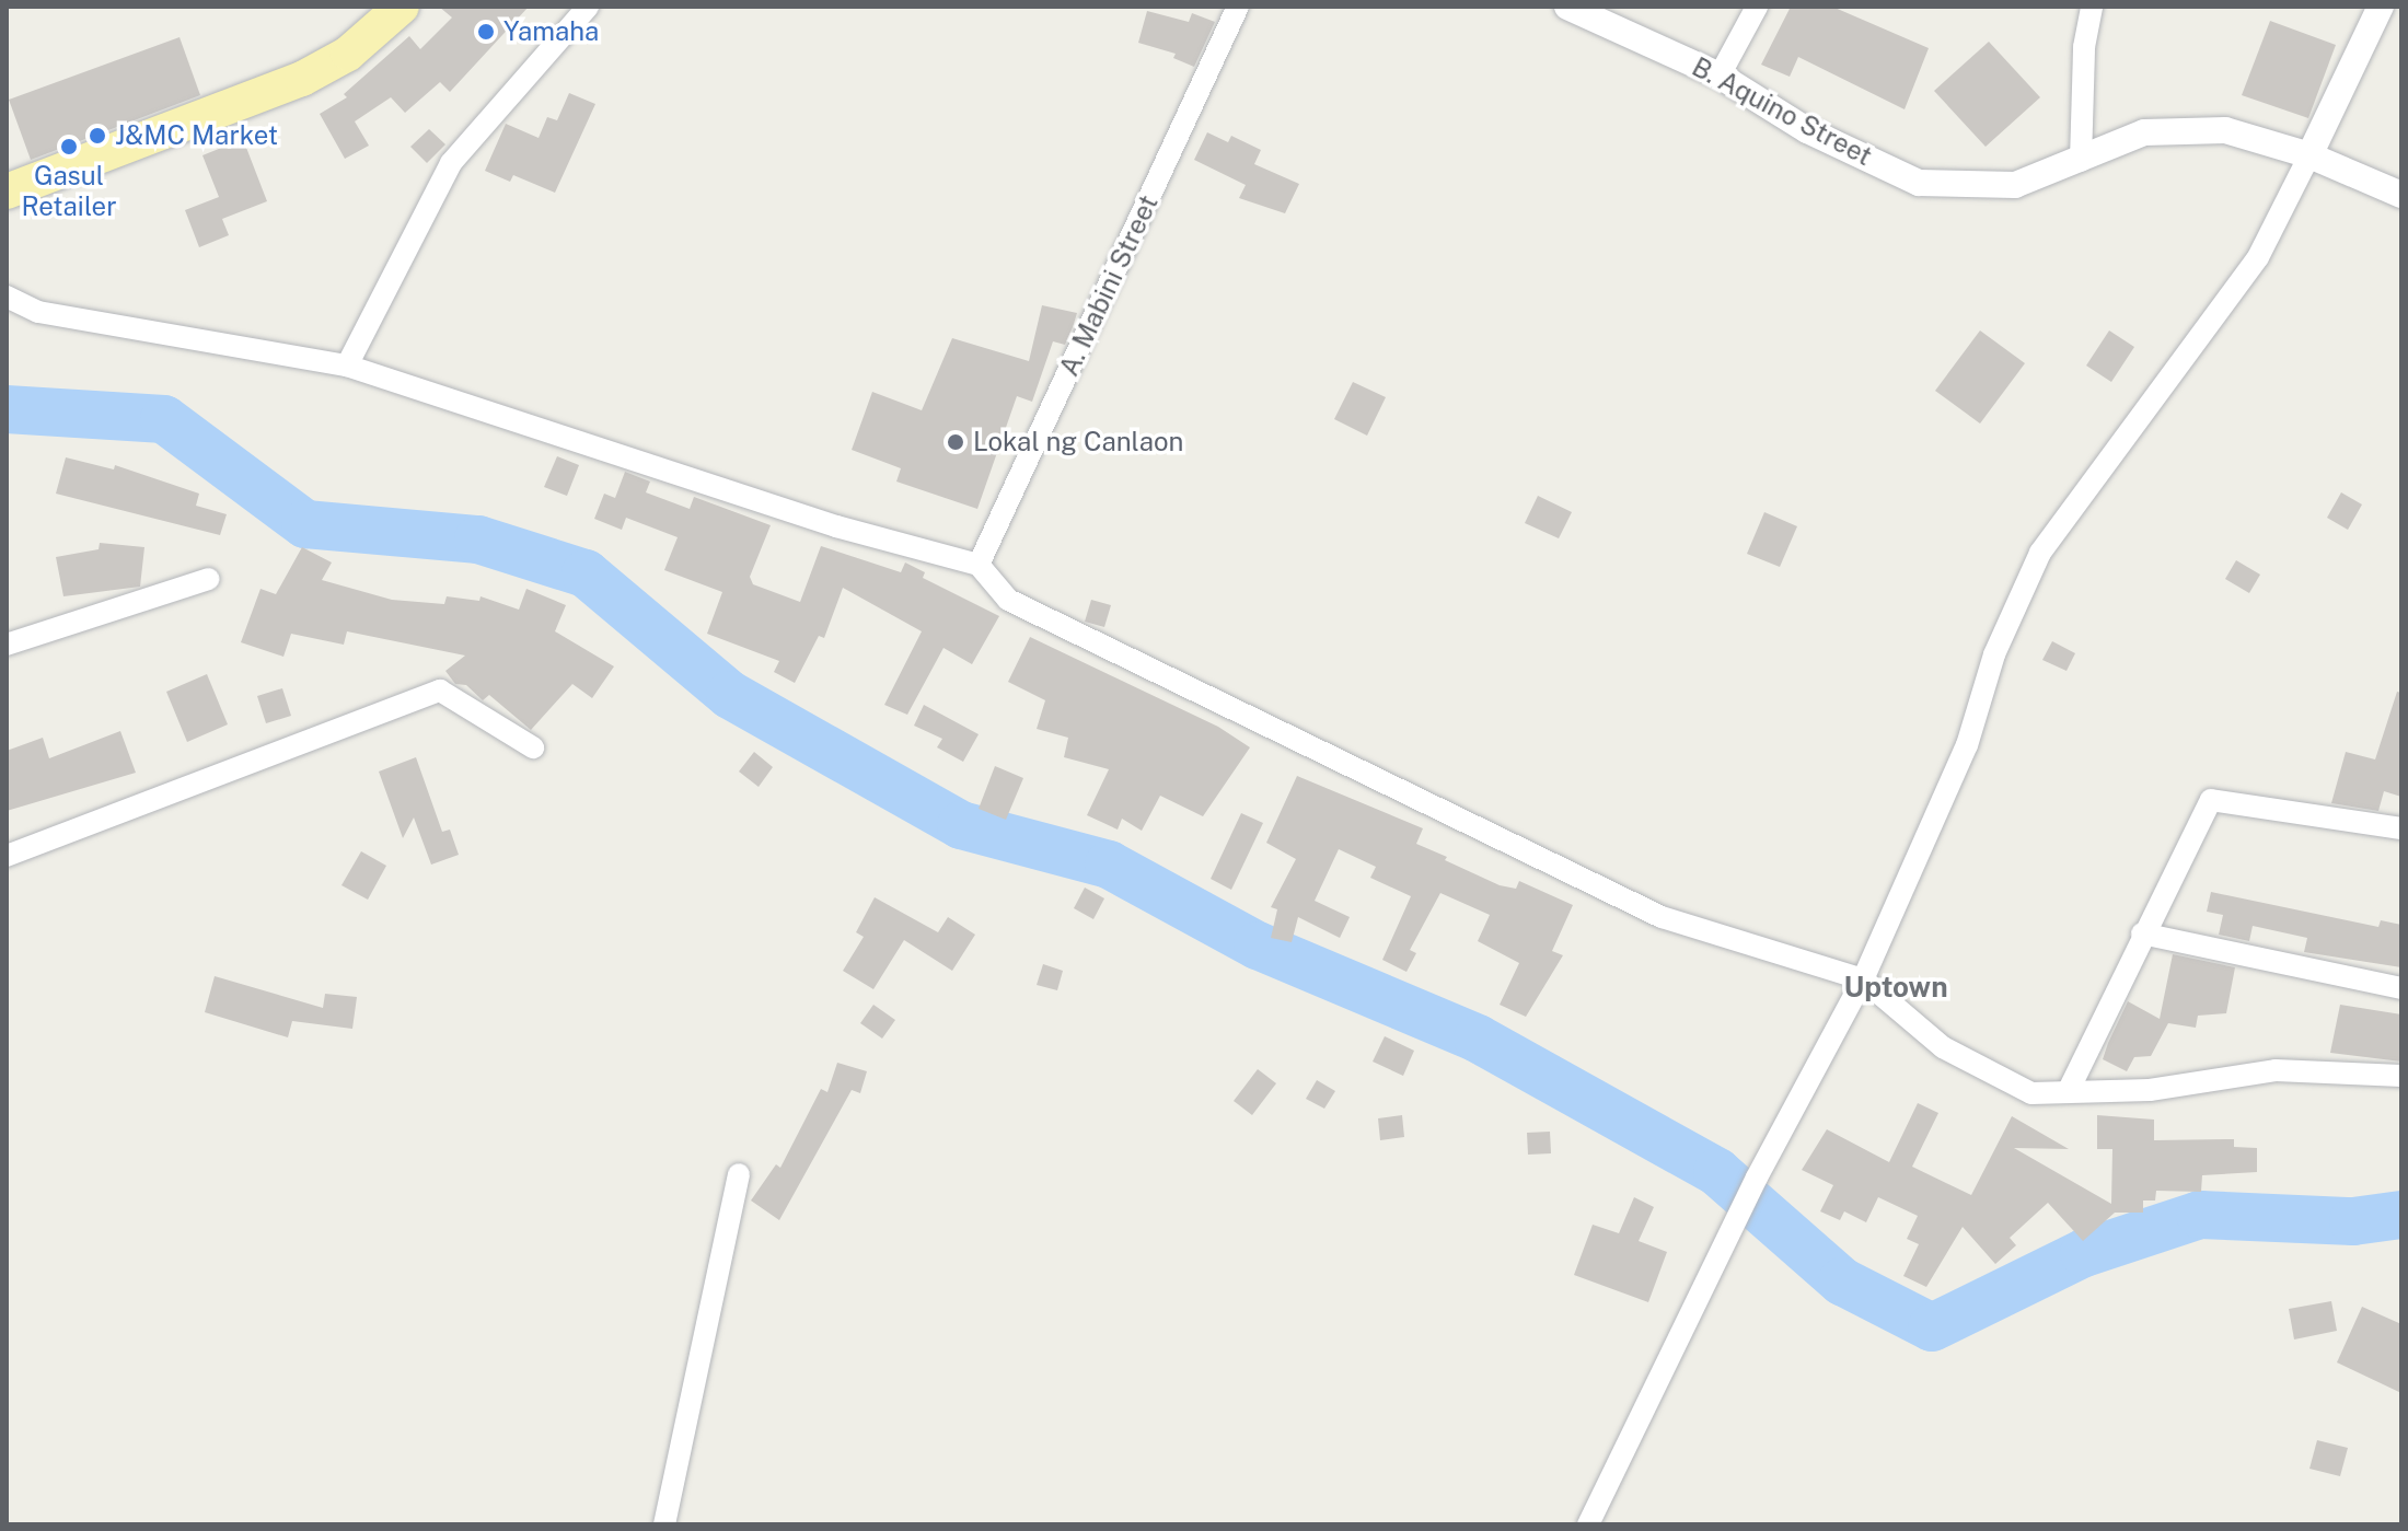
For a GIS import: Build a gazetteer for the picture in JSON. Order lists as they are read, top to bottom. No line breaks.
{"streets":{"street":["B. Aquino Street","A. Mabini Street"]},"districts":["Uptown"],"places":["Yamaha","J&MC Market","Gasul Retailer","Lokal ng Canlaon"]}
